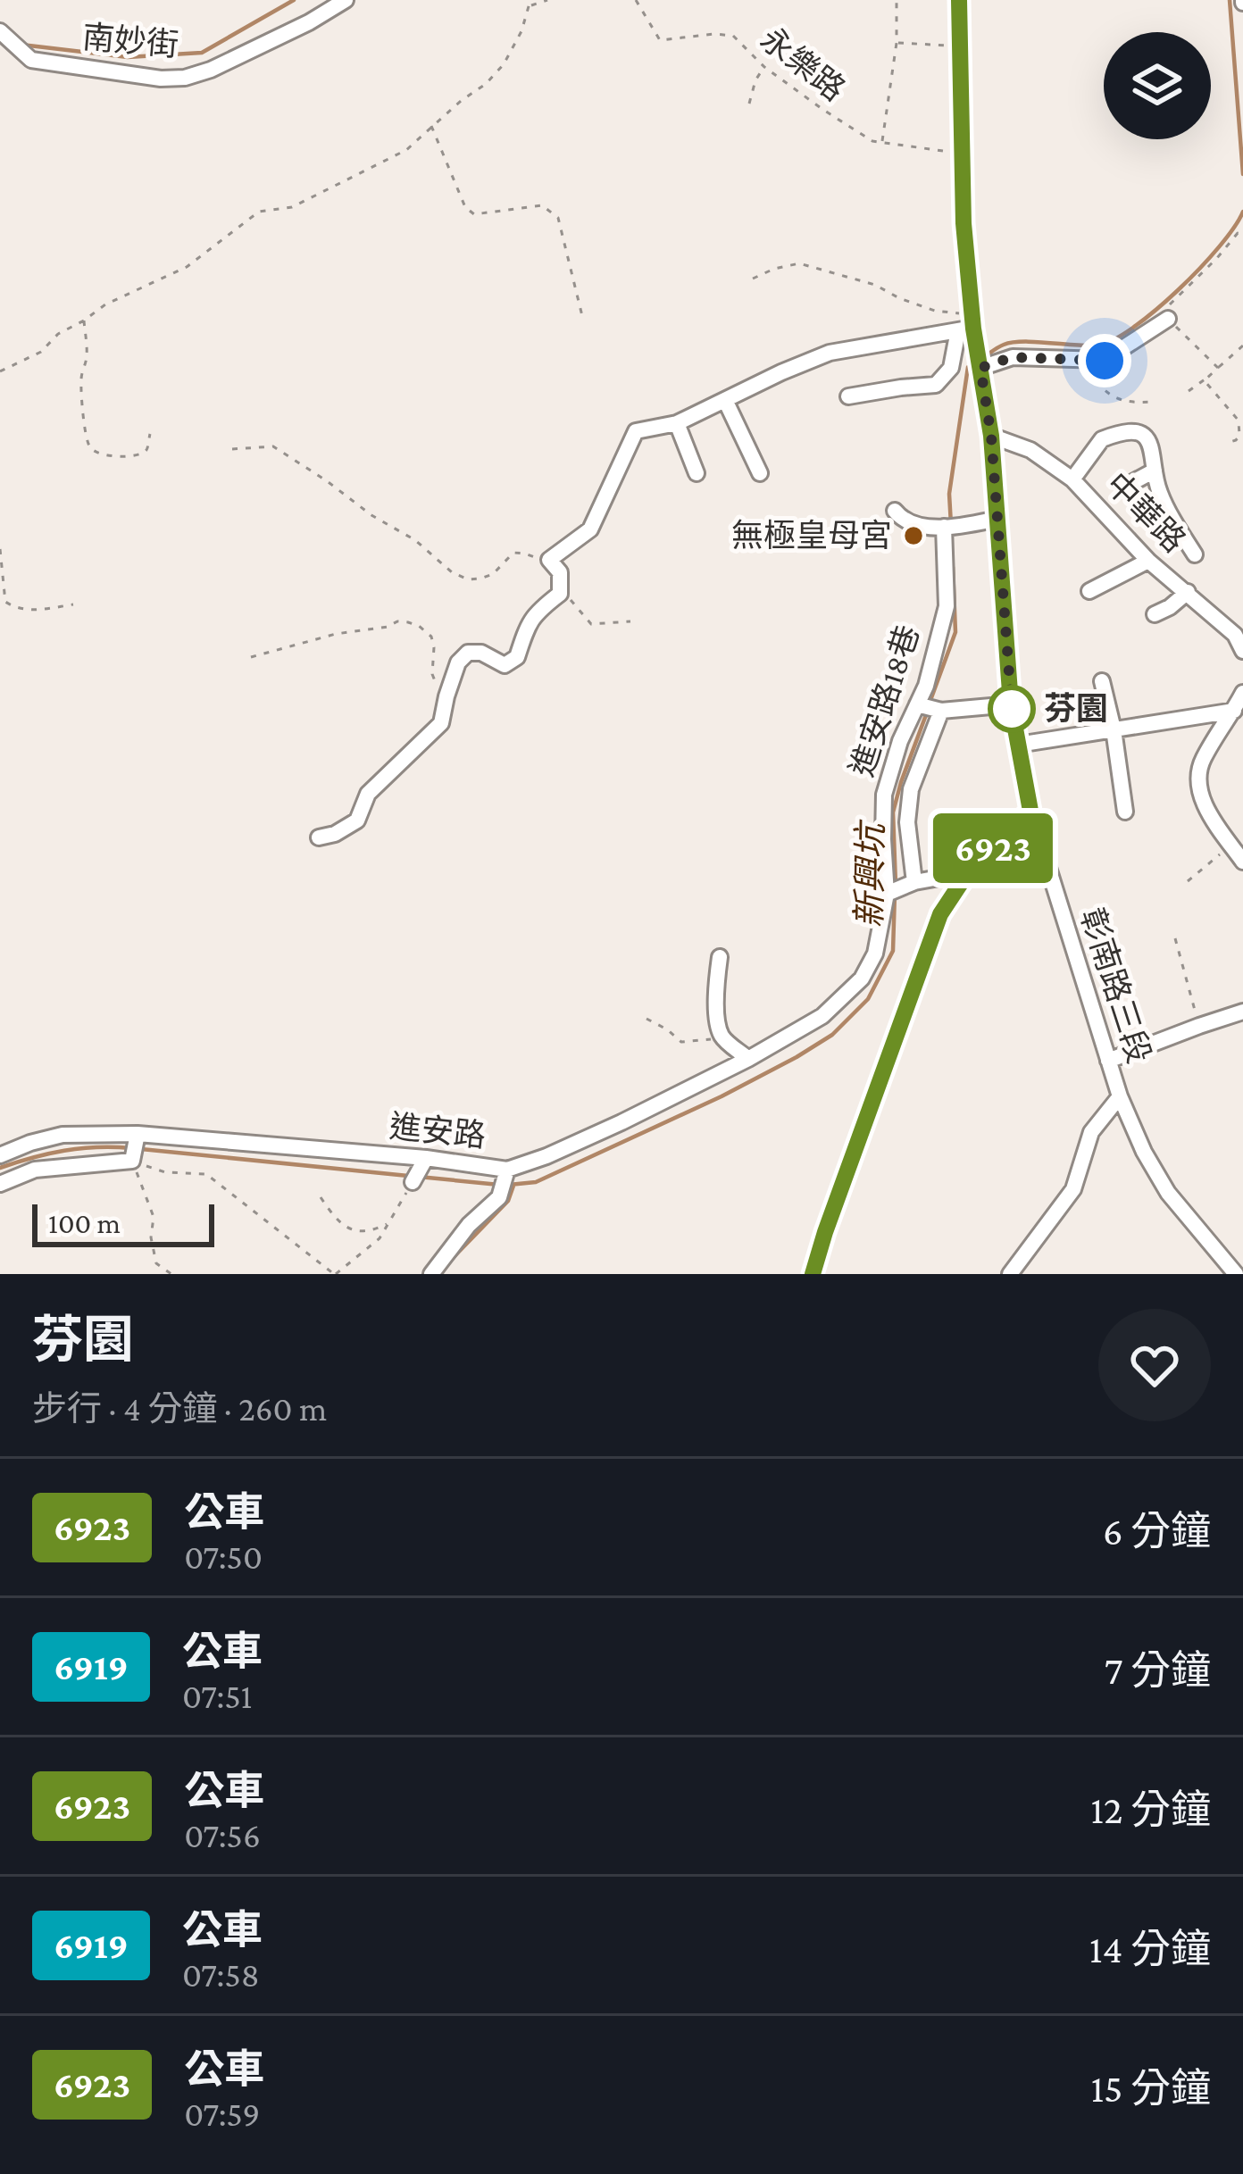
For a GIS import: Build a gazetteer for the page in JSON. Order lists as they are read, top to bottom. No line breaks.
{"streets":{"street":["南妙街","中華路","進安路18巷","彰南路三段","進安路"],"path":["永樂路"]},"crossings":[["中華路","彰南路三段"],["進安路18巷","進安路"]],"water":["新興坑"],"places":["無極皇母宮","芬園"],"lines":["bus line 6923"],"scale_bar":"100 m","page":{"on_map":"6923","scale":"100 m","heading":["芬園","步行 · 4 分鐘 · 260 m"],"list":[{"mark":"6923","name":"公車","note":"07:50","value":"6 分鐘"},{"mark":"6919","name":"公車","note":"07:51","value":"7 分鐘"},{"mark":"6923","name":"公車","note":"07:56","value":"12 分鐘"},{"mark":"6919","name":"公車","note":"07:58","value":"14 分鐘"},{"mark":"6923","name":"公車","note":"07:59","value":"15 分鐘"}]}}
